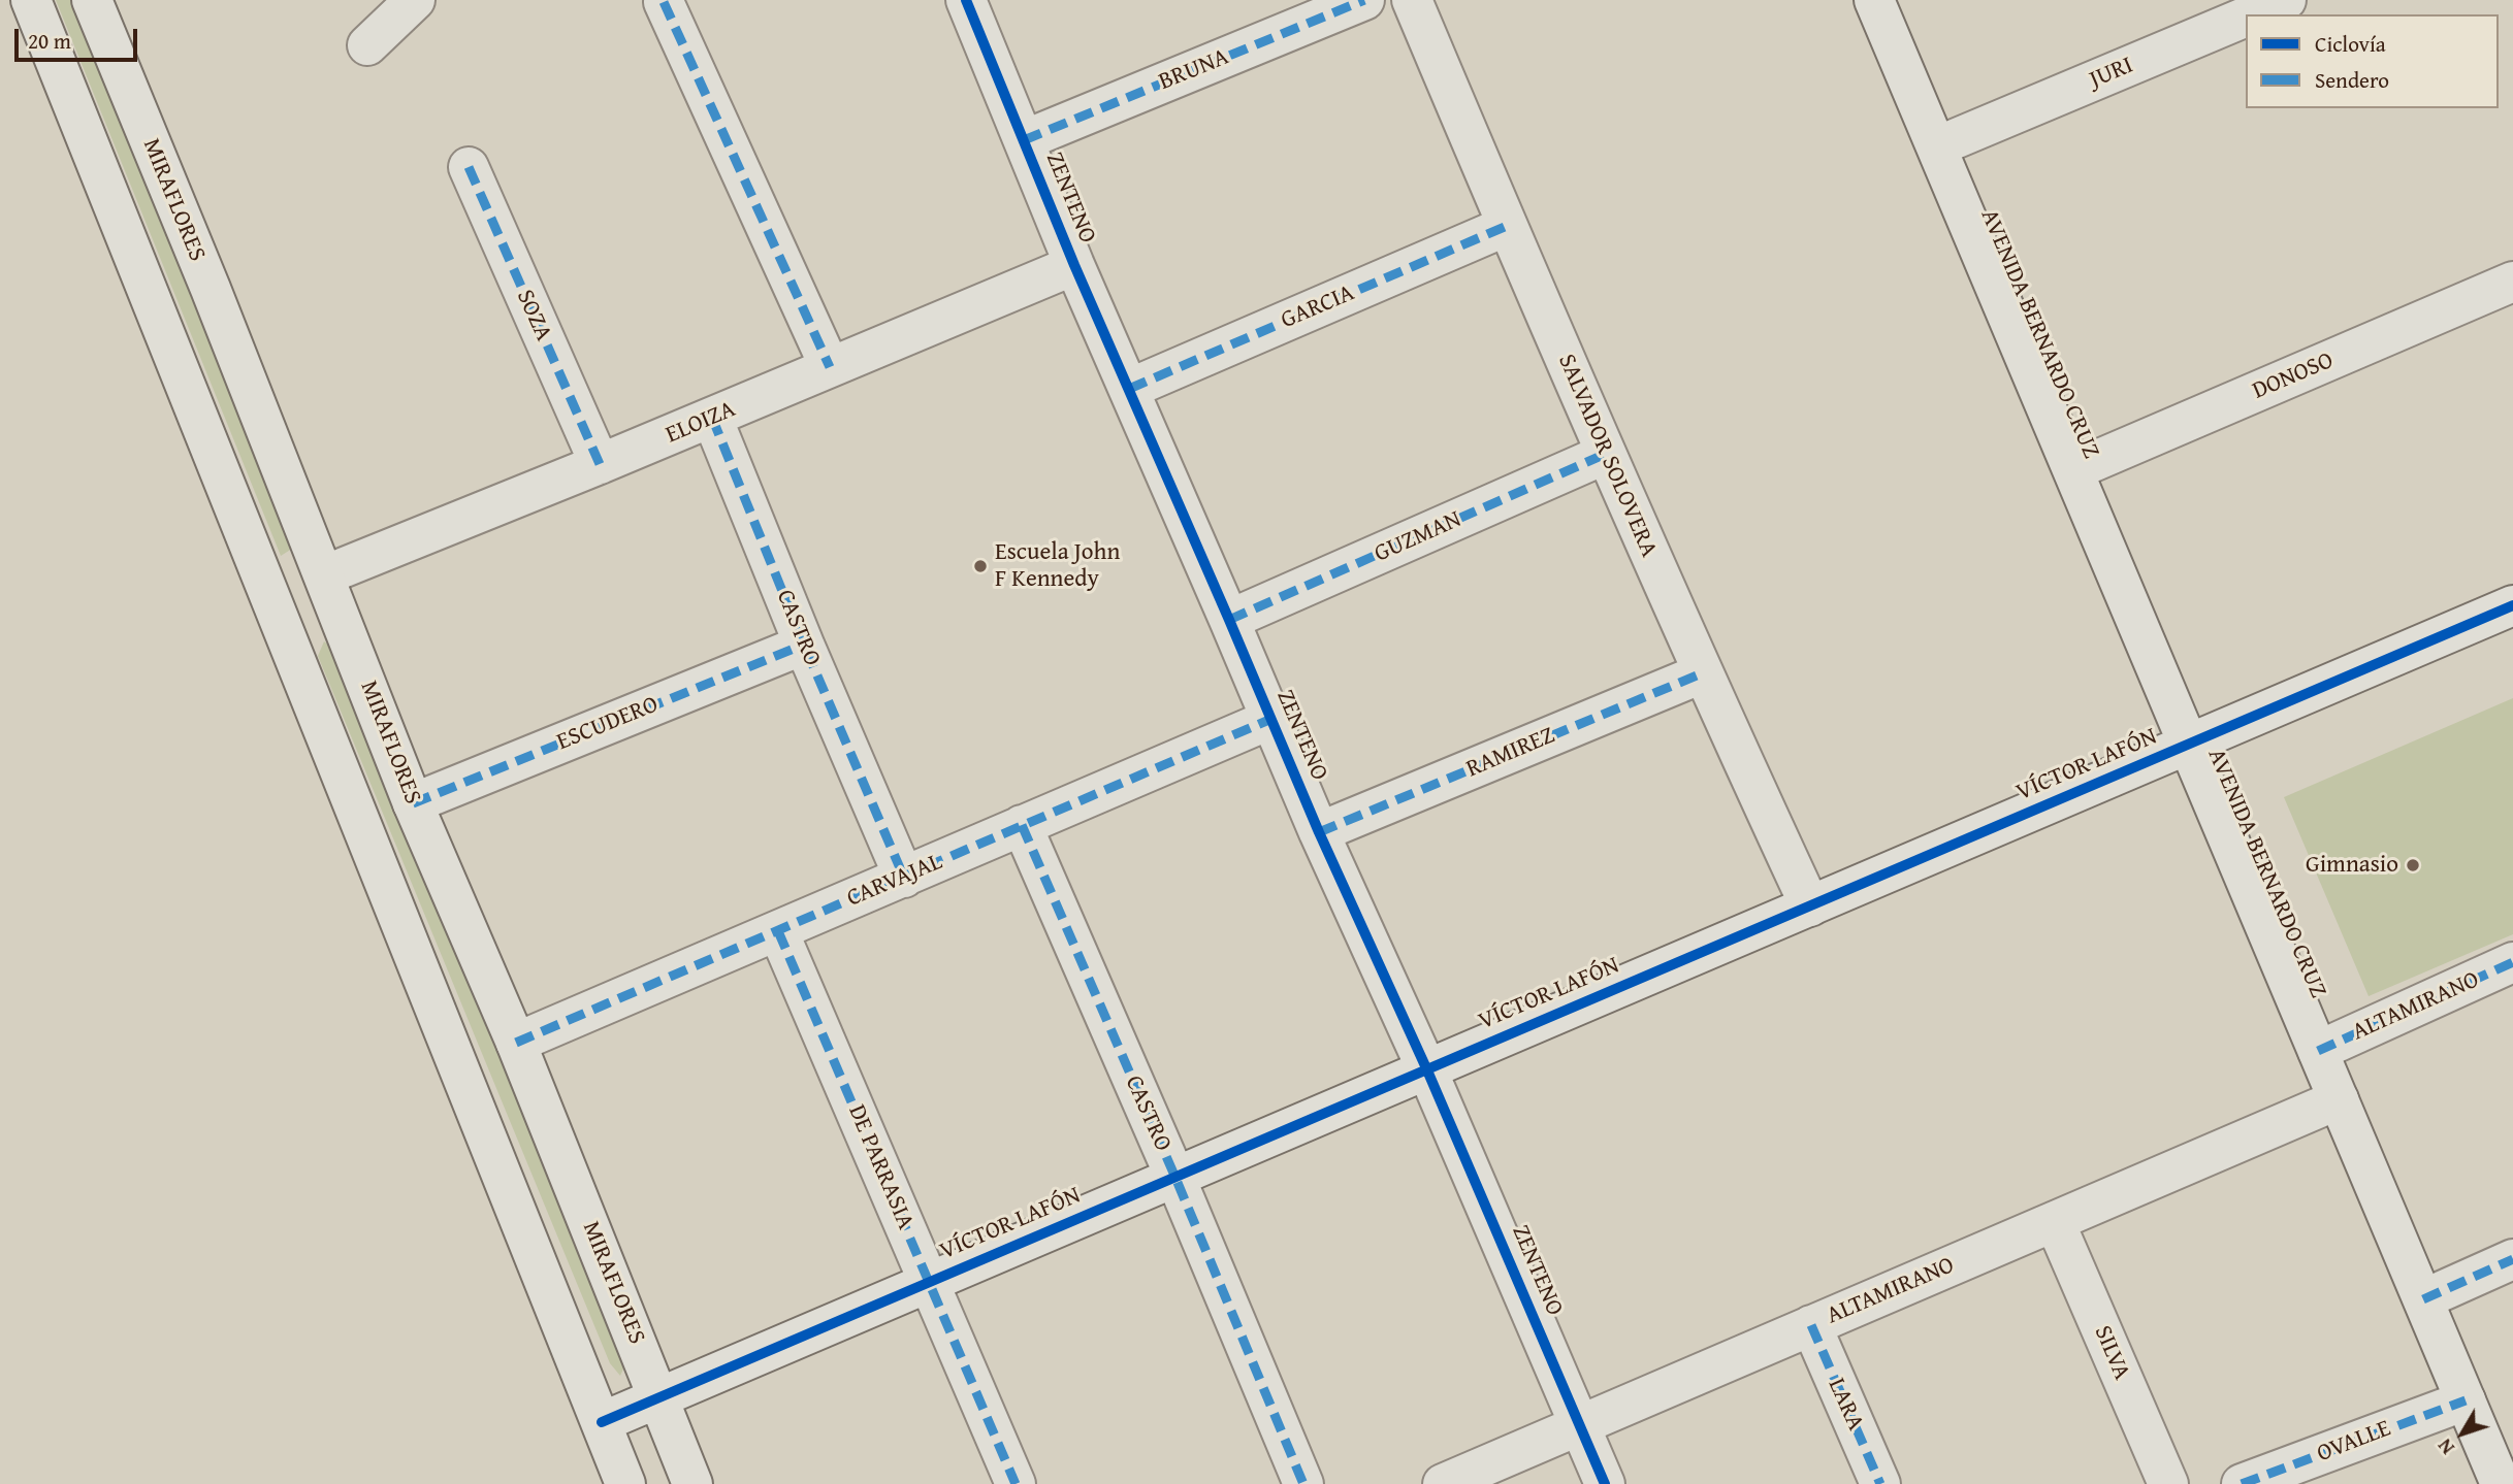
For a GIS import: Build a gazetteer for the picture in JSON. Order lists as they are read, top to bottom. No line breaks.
{"streets":{"street":["BRUNA","JURI","ZENTENO","MIRAFLORES","GARCIA","SOZA","AVENIDA BERNARDO CRUZ","DONOSO","ELOIZA","SALVADOR SOLOVERA","GUZMAN","CASTRO","ESCUDERO","RAMIREZ","VÍCTOR LAFÓN","CARVAJAL","ALTAMIRANO","DE PARRASIA","SILVA","LARA","OVALLE"]},"crossings":[["BRUNA","ZENTENO"],["JURI","AVENIDA BERNARDO CRUZ"],["ZENTENO","GARCIA"],["ZENTENO","ELOIZA"],["ZENTENO","GUZMAN"],["ZENTENO","RAMIREZ"],["ZENTENO","VÍCTOR LAFÓN"],["ZENTENO","CARVAJAL"],["ZENTENO","ALTAMIRANO"],["MIRAFLORES","ELOIZA"],["MIRAFLORES","ESCUDERO"],["MIRAFLORES","VÍCTOR LAFÓN"],["MIRAFLORES","CARVAJAL"],["GARCIA","SALVADOR SOLOVERA"],["SOZA","ELOIZA"],["AVENIDA BERNARDO CRUZ","DONOSO"],["AVENIDA BERNARDO CRUZ","VÍCTOR LAFÓN"],["AVENIDA BERNARDO CRUZ","ALTAMIRANO"],["AVENIDA BERNARDO CRUZ","OVALLE"],["ELOIZA","CASTRO"],["SALVADOR SOLOVERA","GUZMAN"],["SALVADOR SOLOVERA","RAMIREZ"],["SALVADOR SOLOVERA","VÍCTOR LAFÓN"],["CASTRO","ESCUDERO"],["CASTRO","VÍCTOR LAFÓN"],["CASTRO","CARVAJAL"],["VÍCTOR LAFÓN","DE PARRASIA"],["CARVAJAL","DE PARRASIA"],["ALTAMIRANO","SILVA"],["ALTAMIRANO","LARA"]],"places":["Escuela John F Kennedy","Gimnasio"],"legend":["Ciclovía","Sendero"],"scale_bar":"20 m","north":"bottom left"}
